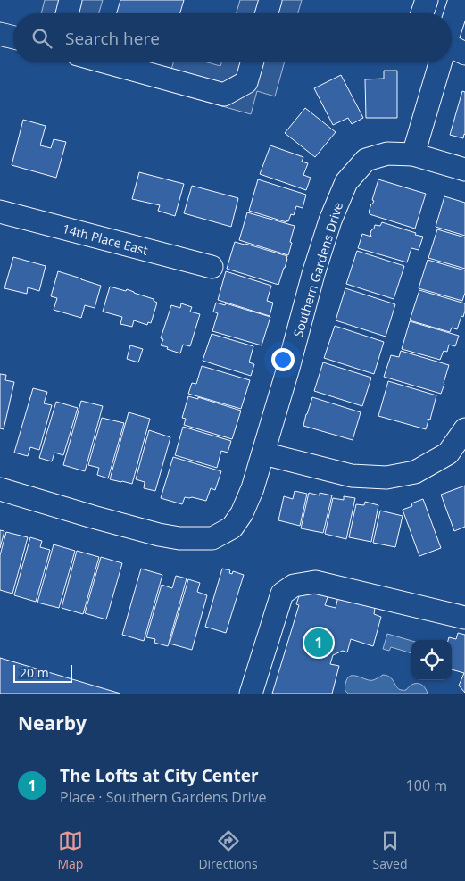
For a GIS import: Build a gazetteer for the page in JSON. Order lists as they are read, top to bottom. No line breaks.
{"streets":{"street":["14th Place East","Southern Gardens Drive"]},"scale_bar":"20 m","page":{"search":"Search here","pins":"1","scale":"20 m","heading":"Nearby","list":[{"mark":"1","name":"The Lofts at City Center","note":"Place · Southern Gardens Drive","value":"100 m"}],"nav":["Map","Directions","Saved"]}}
